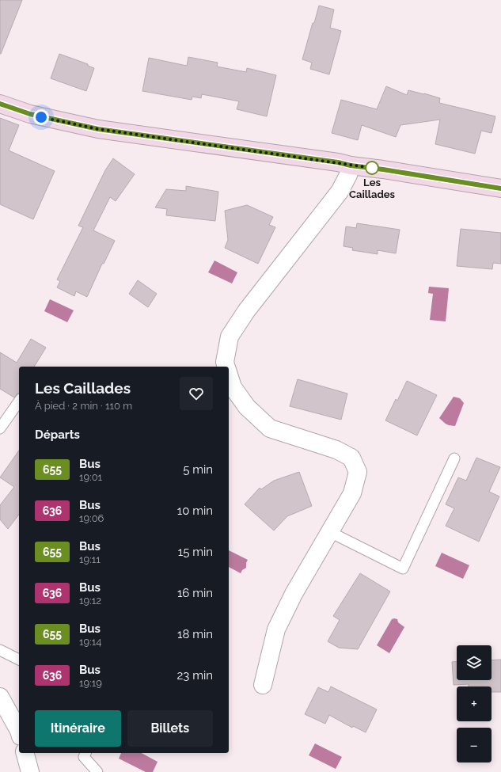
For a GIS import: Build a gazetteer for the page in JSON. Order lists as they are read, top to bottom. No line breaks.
{"places":["Les Caillades"],"lines":["bus line 655"],"page":{"heading":[["Les Caillades","À pied · 2 min · 110 m"],"Départs"],"list":[{"mark":"655","name":"Bus","note":"19:01","value":"5 min"},{"mark":"636","name":"Bus","note":"19:06","value":"10 min"},{"mark":"655","name":"Bus","note":"19:11","value":"15 min"},{"mark":"636","name":"Bus","note":"19:12","value":"16 min"},{"mark":"655","name":"Bus","note":"19:14","value":"18 min"},{"mark":"636","name":"Bus","note":"19:19","value":"23 min"}],"map_buttons":["+","−"],"buttons":["Itinéraire","Billets"]}}
